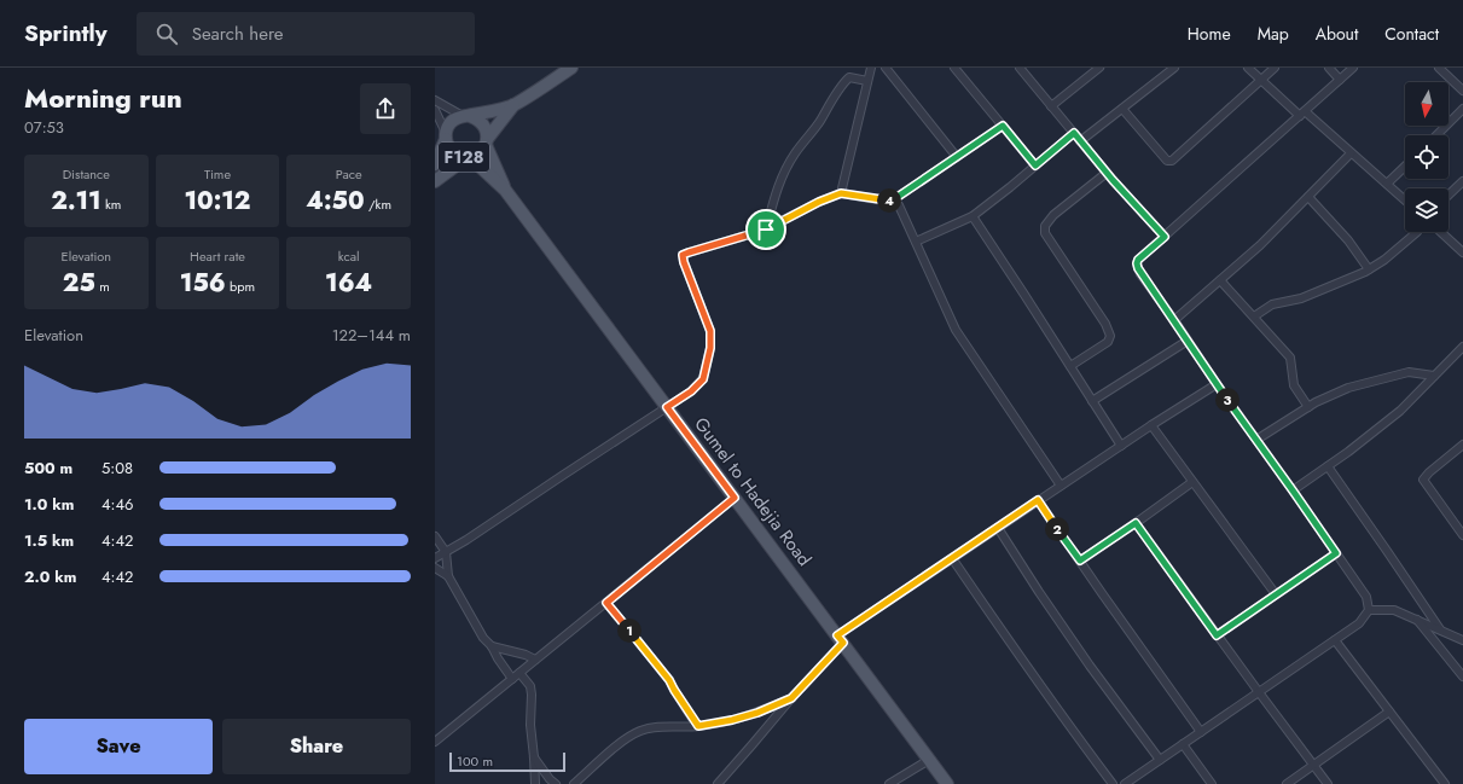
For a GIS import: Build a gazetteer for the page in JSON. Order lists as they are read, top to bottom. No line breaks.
{"streets":{"main road":["F128","Gumel to Hadejia Road"]},"crossings":[["F128","Gumel to Hadejia Road"]],"scale_bar":"100 m","north":"bottom","page":{"header":"Sprintly","search":"Search here","nav":["Home","Map","About","Contact"],"heading":["Morning run","07:53"],"stats":[["Distance","2.11 km"],["Time","10:12"],["Pace","4:50 /km"],["Elevation","25 m"],["Heart rate","156 bpm"],["kcal","164"]],"pins":["4","3","2","1"],"chart":["Elevation","122–144 m"],"list":[{"name":"500 m","note":"5:08"},{"name":"1.0 km","note":"4:46"},{"name":"1.5 km","note":"4:42"},{"name":"2.0 km","note":"4:42"}],"buttons":["Save","Share"],"scale":"100 m"}}
